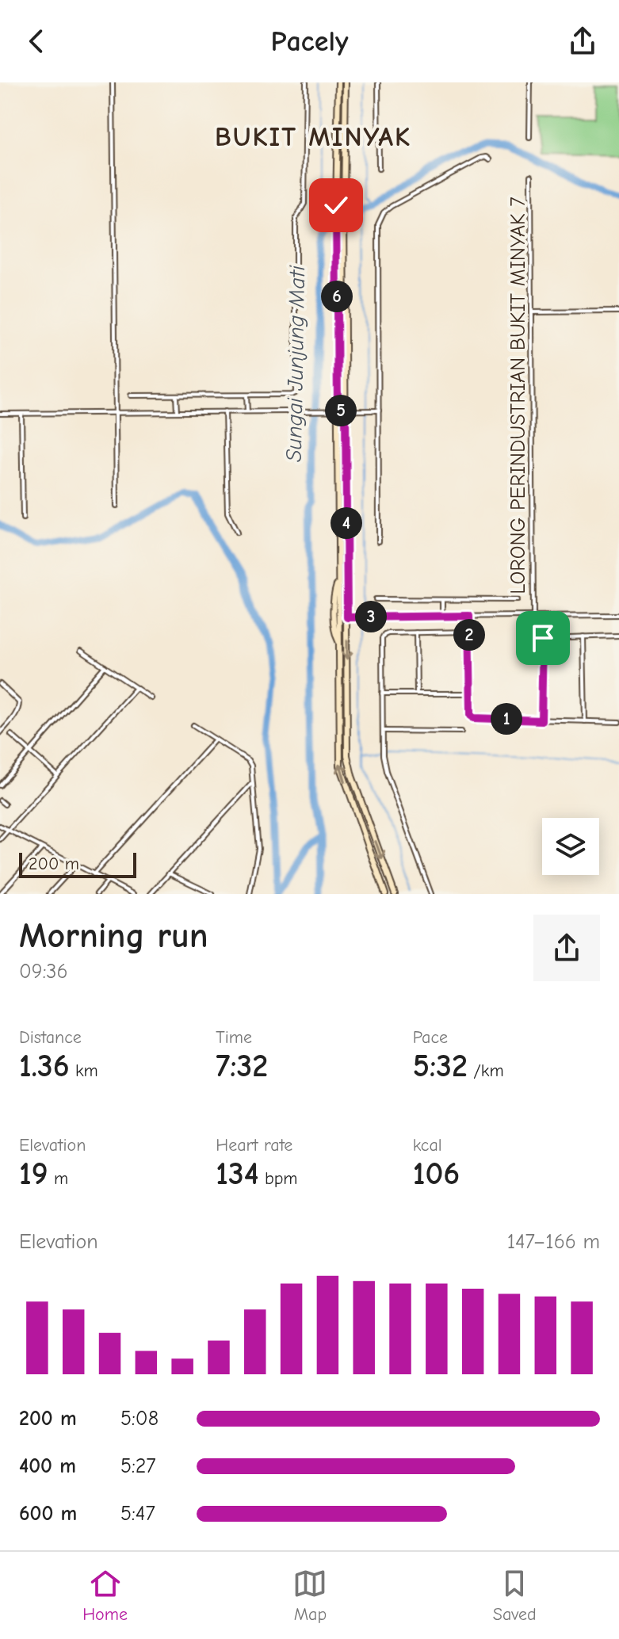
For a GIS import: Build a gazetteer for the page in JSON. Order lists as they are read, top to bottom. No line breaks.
{"streets":{"street":["LORONG PERINDUSTRIAN BUKIT MINYAK 7"]},"districts":["BUKIT MINYAK"],"water":["Sungai Junjung Mati"],"scale_bar":"200 m","page":{"header":"Pacely","pins":["6","5","4","3","2","1"],"scale":"200 m","heading":["Morning run","09:36"],"stats":[["Distance","1.36 km"],["Time","7:32"],["Pace","5:32 /km"],["Elevation","19 m"],["Heart rate","134 bpm"],["kcal","106"]],"chart":["Elevation","147–166 m"],"list":[{"name":"200 m","note":"5:08"},{"name":"400 m","note":"5:27"},{"name":"600 m","note":"5:47"}],"tabs":["Home","Map","Saved"]}}
